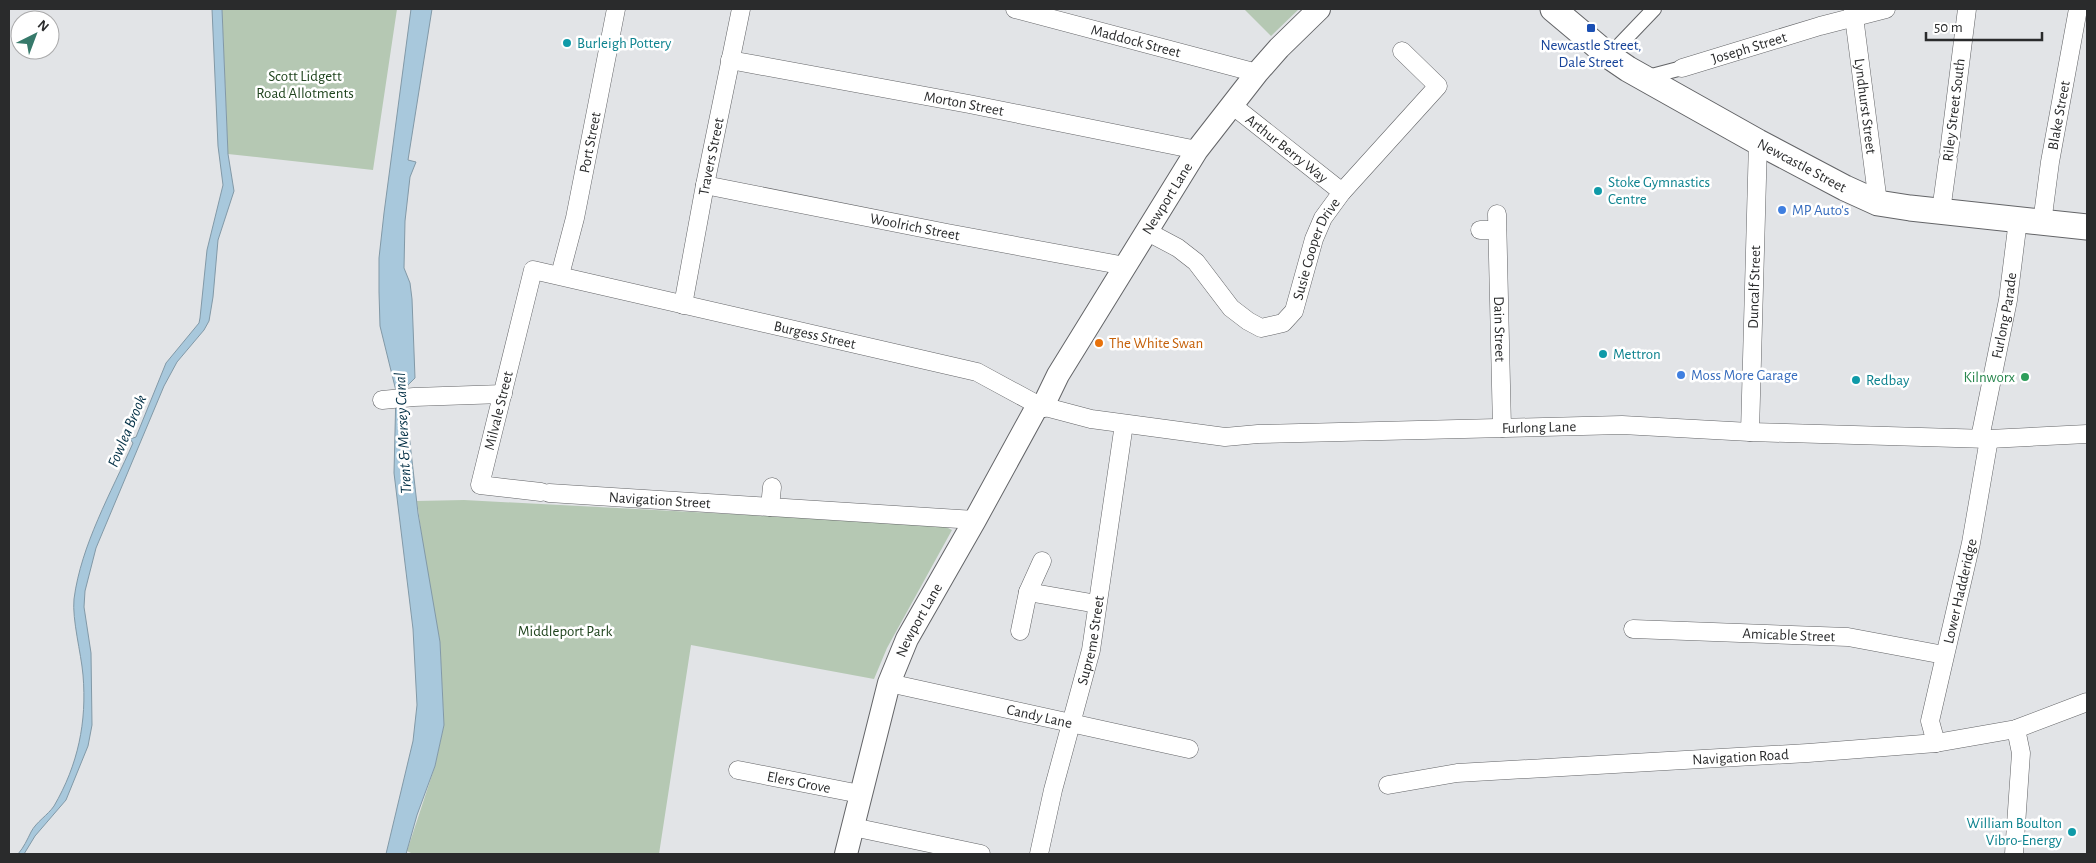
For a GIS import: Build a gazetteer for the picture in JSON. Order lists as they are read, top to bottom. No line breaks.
{"streets":{"main road":["Newcastle Street"],"street":["Maddock Street","Joseph Street","Morton Street","Lyndhurst Street","Riley Street South","Blake Street","Port Street","Arthur Berry Way","Travers Street","Newport Lane","Woolrich Street","Susie Cooper Drive","Duncalf Street","Furlong Parade","Dain Street","Burgess Street","Milvale Street","Furlong Lane","Navigation Street","Lower Hadderidge","Amicable Street","Supreme Street","Candy Lane","Navigation Road","Elers Grove"]},"crossings":[["Maddock Street","Newport Lane"],["Joseph Street","Lyndhurst Street"],["Joseph Street","Newcastle Street"],["Morton Street","Travers Street"],["Morton Street","Newport Lane"],["Lyndhurst Street","Newcastle Street"],["Riley Street South","Newcastle Street"],["Blake Street","Newcastle Street"],["Blake Street","Furlong Parade"],["Port Street","Burgess Street"],["Arthur Berry Way","Newport Lane"],["Arthur Berry Way","Susie Cooper Drive"],["Travers Street","Woolrich Street"],["Travers Street","Burgess Street"],["Newcastle Street","Duncalf Street"],["Newcastle Street","Furlong Parade"],["Newport Lane","Woolrich Street"],["Newport Lane","Susie Cooper Drive"],["Newport Lane","Burgess Street"],["Newport Lane","Navigation Street"],["Newport Lane","Candy Lane"],["Newport Lane","Elers Grove"],["Duncalf Street","Furlong Lane"],["Furlong Parade","Furlong Lane"],["Furlong Parade","Lower Hadderidge"],["Dain Street","Furlong Lane"],["Burgess Street","Milvale Street"],["Burgess Street","Furlong Lane"],["Milvale Street","Navigation Street"],["Furlong Lane","Lower Hadderidge"],["Furlong Lane","Supreme Street"],["Lower Hadderidge","Amicable Street"],["Lower Hadderidge","Navigation Road"],["Supreme Street","Candy Lane"]],"water":["Fowlea Brook","Trent & Mersey Canal"],"parks":["Scott Lidgett Road Allotments","Middleport Park"],"places":{"transit":["Newcastle Street, Dale Street"],"other":["Burleigh Pottery","Stoke Gymnastics Centre","MP Auto's","The White Swan","Mettron","Moss More Garage","Kilnworx","Redbay","William Boulton Vibro-Energy"]},"scale_bar":"50 m","north":"top right"}
